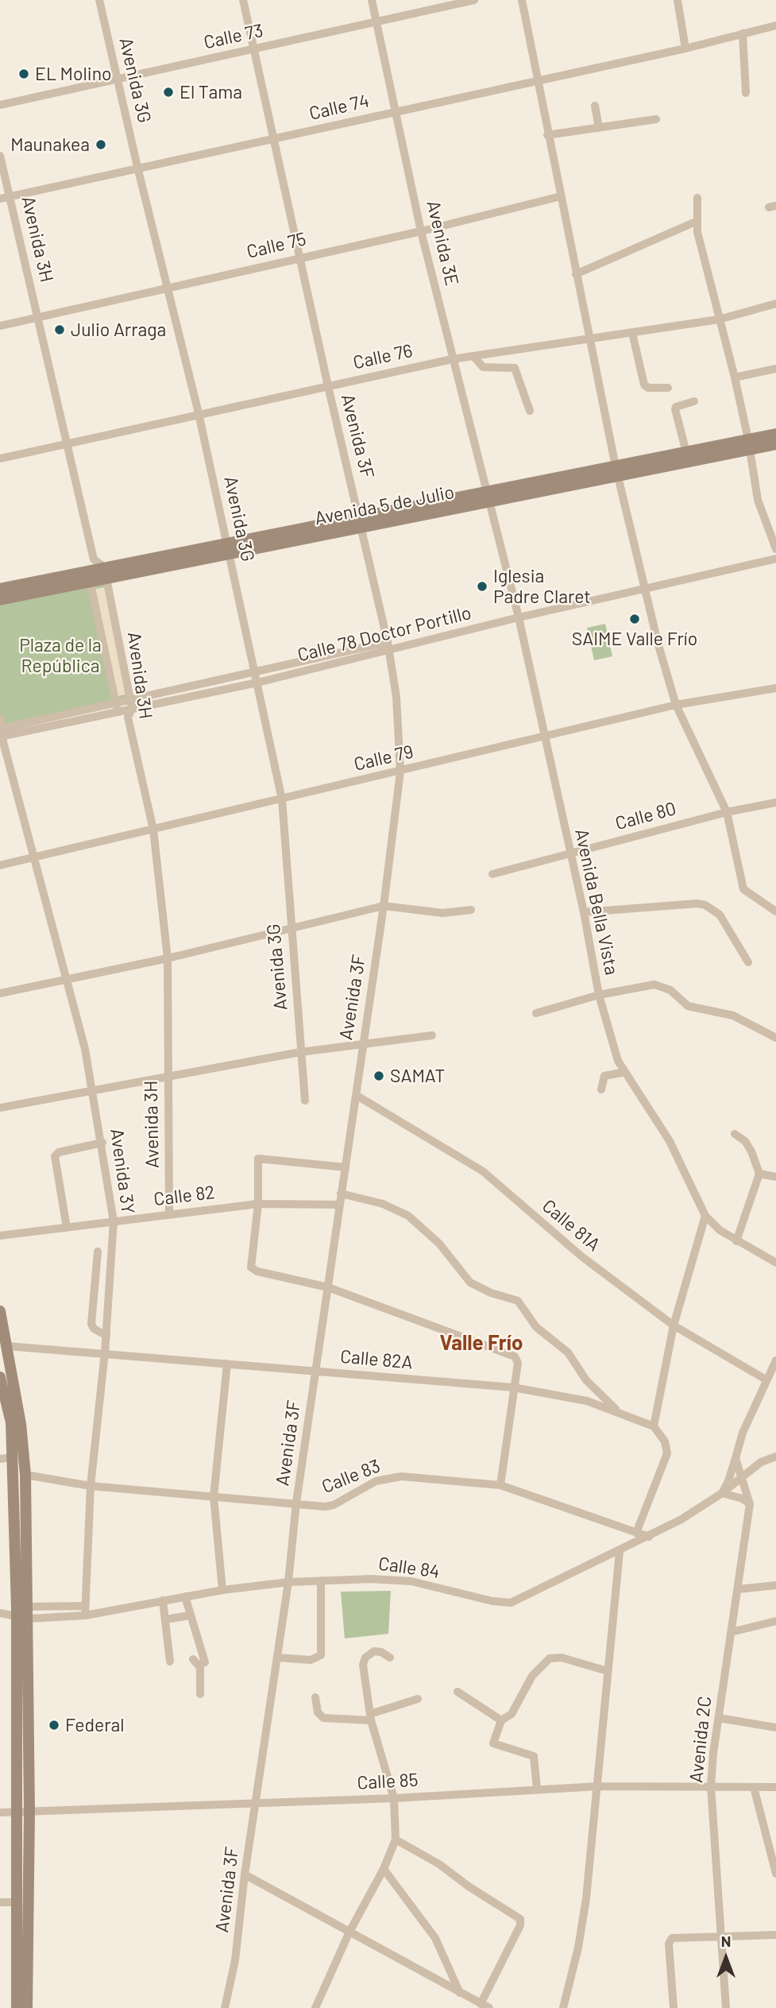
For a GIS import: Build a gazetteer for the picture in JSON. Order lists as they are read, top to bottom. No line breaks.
{"streets":{"street":["Calle 73","Avenida 3G","Calle 74","Avenida 3H","Avenida 3E","Calle 75","Calle 76","Avenida 3F","Avenida 5 de Julio","Calle 78 Doctor Portillo","Calle 79","Calle 80","Avenida Bella Vista","Avenida 3Y","Calle 82","Calle 81A","Calle 82A","Calle 83","Calle 84","Avenida 2C","Calle 85"]},"crossings":[["Calle 73","Avenida 3G"],["Calle 73","Avenida 3E"],["Calle 73","Avenida 3F"],["Avenida 3G","Calle 74"],["Avenida 3G","Calle 75"],["Avenida 3G","Calle 76"],["Avenida 3G","Avenida 5 de Julio"],["Avenida 3G","Calle 78 Doctor Portillo"],["Avenida 3G","Calle 79"],["Calle 74","Avenida 3H"],["Calle 74","Avenida 3E"],["Calle 74","Avenida 3F"],["Avenida 3H","Calle 75"],["Avenida 3H","Calle 76"],["Avenida 3H","Avenida 5 de Julio"],["Avenida 3H","Calle 78 Doctor Portillo"],["Avenida 3H","Calle 79"],["Avenida 3H","Calle 82"],["Avenida 3E","Calle 75"],["Avenida 3E","Calle 76"],["Avenida 3E","Avenida 5 de Julio"],["Avenida 3E","Avenida Bella Vista"],["Calle 75","Avenida 3F"],["Calle 76","Avenida 3F"],["Avenida 3F","Avenida 5 de Julio"],["Avenida 3F","Calle 78 Doctor Portillo"],["Avenida 3F","Calle 79"],["Avenida 3F","Calle 82"],["Avenida 3F","Calle 81A"],["Avenida 3F","Calle 82A"],["Avenida 3F","Calle 83"],["Avenida 3F","Calle 84"],["Avenida 3F","Calle 85"],["Avenida 5 de Julio","Avenida Bella Vista"],["Calle 78 Doctor Portillo","Avenida Bella Vista"],["Calle 78 Doctor Portillo","Avenida 3Y"],["Calle 79","Avenida Bella Vista"],["Calle 79","Avenida 3Y"],["Calle 80","Avenida Bella Vista"],["Avenida 3Y","Calle 82"],["Avenida 3Y","Calle 82A"],["Avenida 3Y","Calle 83"],["Avenida 3Y","Calle 84"],["Calle 83","Calle 84"],["Calle 84","Avenida 2C"],["Avenida 2C","Calle 85"]],"districts":["Valle Frío"],"parks":["Plaza de la República"],"places":["EL Molino","El Tama","Maunakea","Julio Arraga","Iglesia Padre Claret","SAIME Valle Frío","SAMAT","Federal"],"north":"top"}
